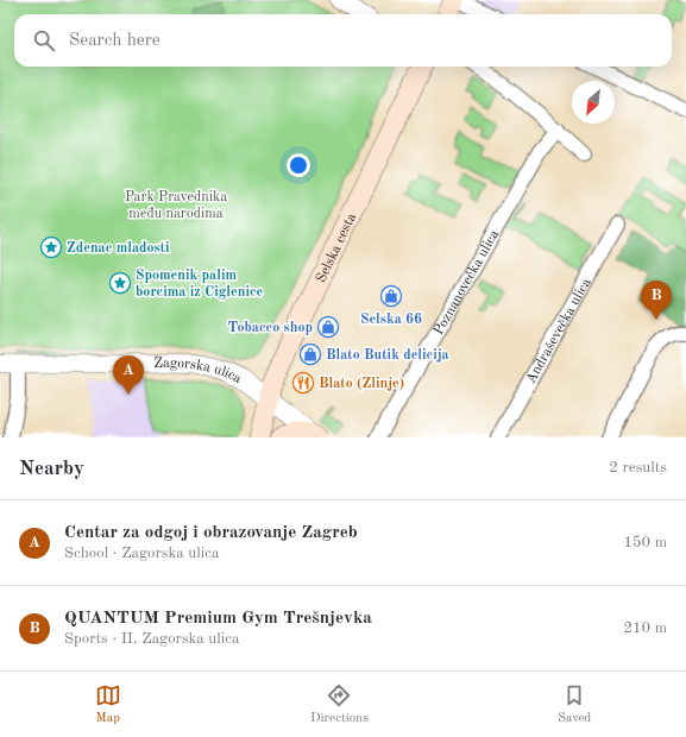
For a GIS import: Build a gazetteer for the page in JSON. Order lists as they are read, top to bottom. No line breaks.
{"streets":{"main road":["Selska cesta"],"street":["Poznanovečka ulica","Andraševečka ulica","Zagorska ulica"]},"crossings":[["Selska cesta","Zagorska ulica"]],"parks":["Park Pravednika među narodima"],"places":{"place":["Zdenac mladosti","Spomenik palim borcima iz Ciglenice"],"shop":["Selska 66","Tobacco shop","Blato Butik delicija"],"restaurant":["Blato (Zlinje)"]},"north":"bottom left","page":{"search":"Search here","pins":["B","A"],"heading":["Nearby","2 results"],"list":[{"mark":"A","name":"Centar za odgoj i obrazovanje Zagreb","note":"School · Zagorska ulica","value":"150 m"},{"mark":"B","name":"QUANTUM Premium Gym Trešnjevka","note":"Sports · II. Zagorska ulica","value":"210 m"}],"nav":["Map","Directions","Saved"]}}
